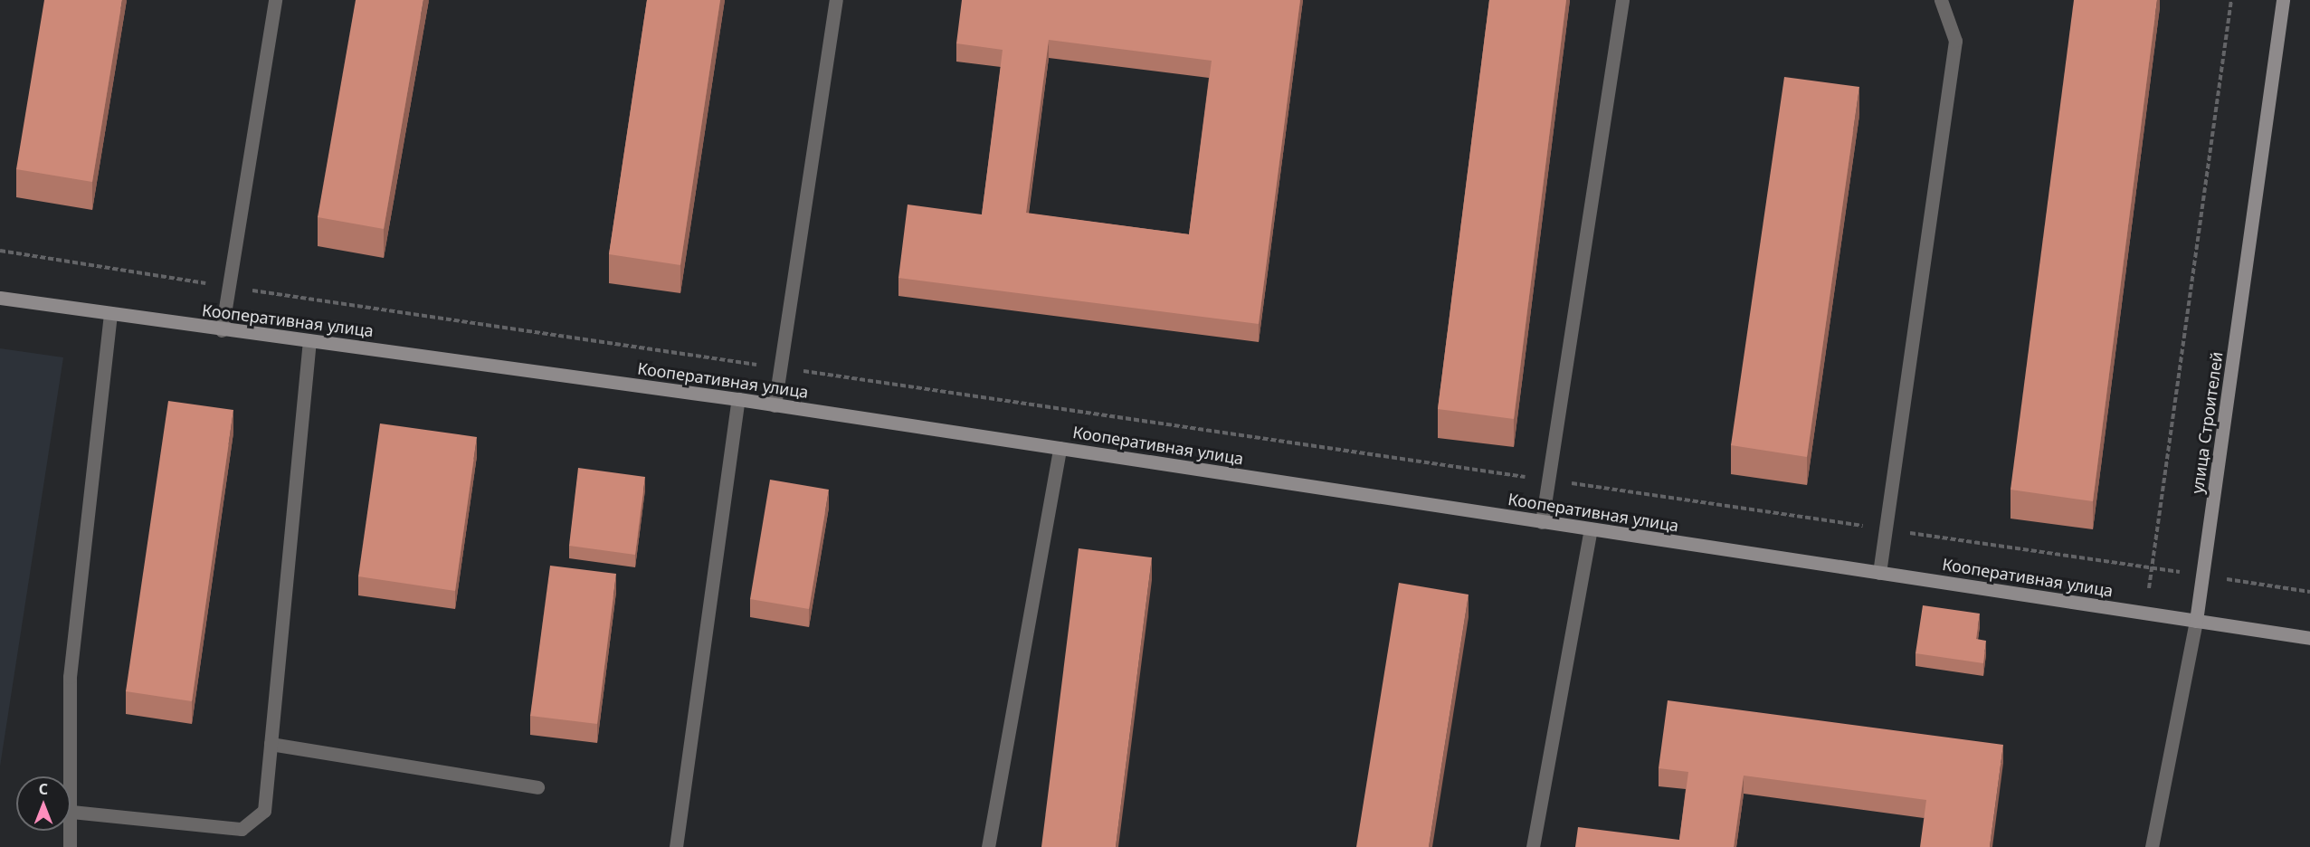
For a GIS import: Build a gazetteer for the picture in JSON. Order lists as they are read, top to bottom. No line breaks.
{"streets":{"street":["Кооперативная улица","улица Строителей"]},"crossings":[["Кооперативная улица","улица Строителей"]],"north":"top"}
